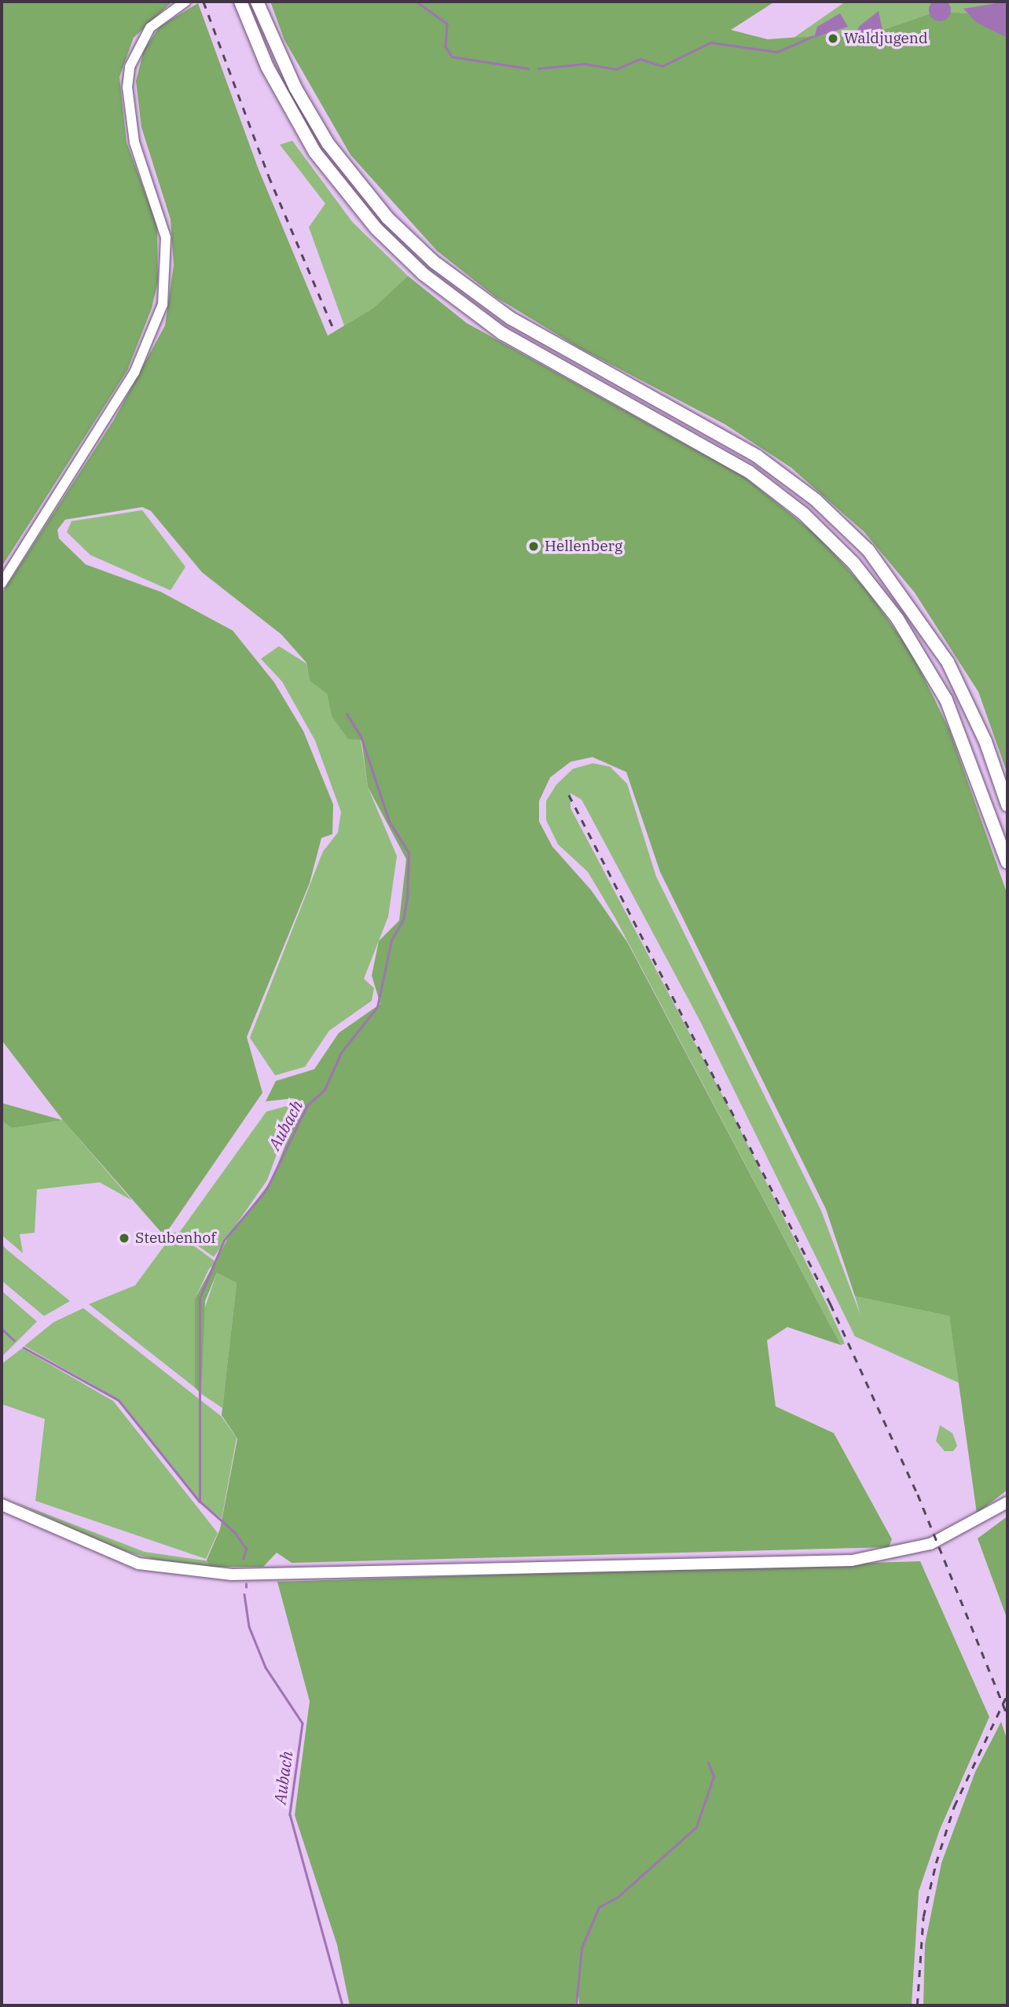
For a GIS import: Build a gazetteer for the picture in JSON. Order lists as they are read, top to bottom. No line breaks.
{"water":["Aubach"],"places":["Waldjugend","Hellenberg","Steubenhof"]}
